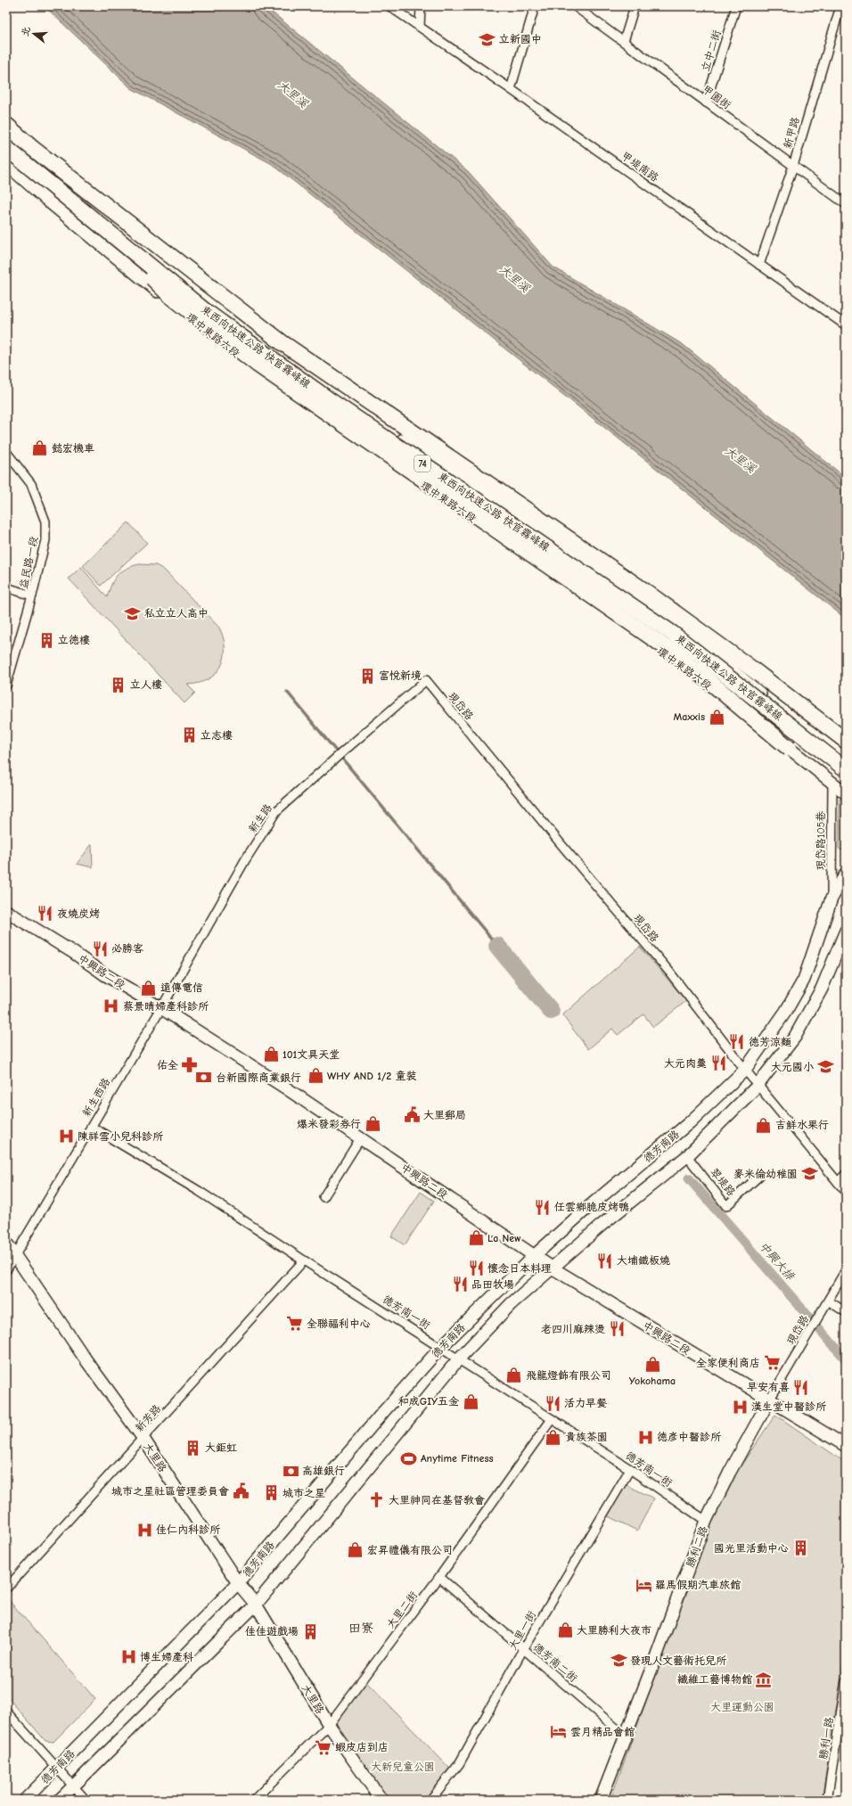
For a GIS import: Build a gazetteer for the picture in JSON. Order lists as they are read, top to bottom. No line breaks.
{"streets":{"highway":["東西向快速公路 快官霧峰線","74"],"street":["立中二街","甲園街","新甲路","甲堤南路","環中東路六段","益民路一段","現岱路","新生路","現岱路105巷","中興路二段","新生西路","德芳南路","翠堤路","德芳南一街","新芳路","大里路","勝利二路","大里二街","大里一街","德芳南二街","勝利一路"]},"crossings":[["立中二街","甲園街"],["甲園街","新甲路"],["新甲路","甲堤南路"],["環中東路六段","現岱路105巷"],["現岱路","新生路"],["現岱路","中興路二段"],["現岱路","德芳南路"],["現岱路","勝利二路"],["新生路","中興路二段"],["新生路","新生西路"],["現岱路105巷","德芳南路"],["中興路二段","新生西路"],["中興路二段","德芳南路"],["中興路二段","勝利二路"],["新生西路","德芳南一街"],["新生西路","大里路"],["德芳南路","翠堤路"],["德芳南路","德芳南一街"],["德芳南路","大里路"],["德芳南一街","新芳路"],["德芳南一街","勝利二路"],["德芳南一街","大里二街"],["德芳南一街","大里一街"],["新芳路","大里路"],["大里路","大里二街"],["勝利二路","德芳南二街"],["大里二街","德芳南二街"],["大里一街","德芳南二街"]],"districts":["田寮"],"water":["大里溪","中興大排"],"parks":["大里運動公園","大新兒童公園"],"places":{"school or university":["立新國中","私立立人高中","大元國小","麥米倫幼稚園","發現人文藝術托兒所"],"shop":["懿宏機車","Maxxis","遠傳電信","101文具天堂","WHY AND 1/2 童裝","爆米發彩券行","吉鮮水果行","La New","Yokohama","飛龍燈飾有限公司","和成GIY五金","貴族茶園","宏昇禮儀有限公司","大里勝利大夜市"],"building":["立德樓","富悅新境","立人樓","立志樓","大鉅虹","城市之星","國光里活動中心","佳佳遊戲場"],"restaurant":["夜燒炭烤","必勝客","德芳涼麵","大元肉羹","任雲鄉脆皮烤鴨","大埔鐵板燒","懷念日本料理","品田牧場","老四川麻辣燙","早安有喜","活力早餐"],"hospital":["蔡景晴婦產科診所","陳祥雪小兒科診所","漢生堂中醫診所","德彥中醫診所","佳仁內科診所","博生婦產科"],"pharmacy":["佑全"],"bank":["台新國際商業銀行","高雄銀行"],"public building":["大里郵局","城市之星社區管理委員會"],"supermarket":["全聯福利中心","全家便利商店","蝦皮店到店"],"sports":["Anytime Fitness"],"church":["大里神同在基督教會"],"hotel":["羅馬假期汽車旅館","雲月精品會館"],"museum":["纖維工藝博物館"]},"north":"left"}
